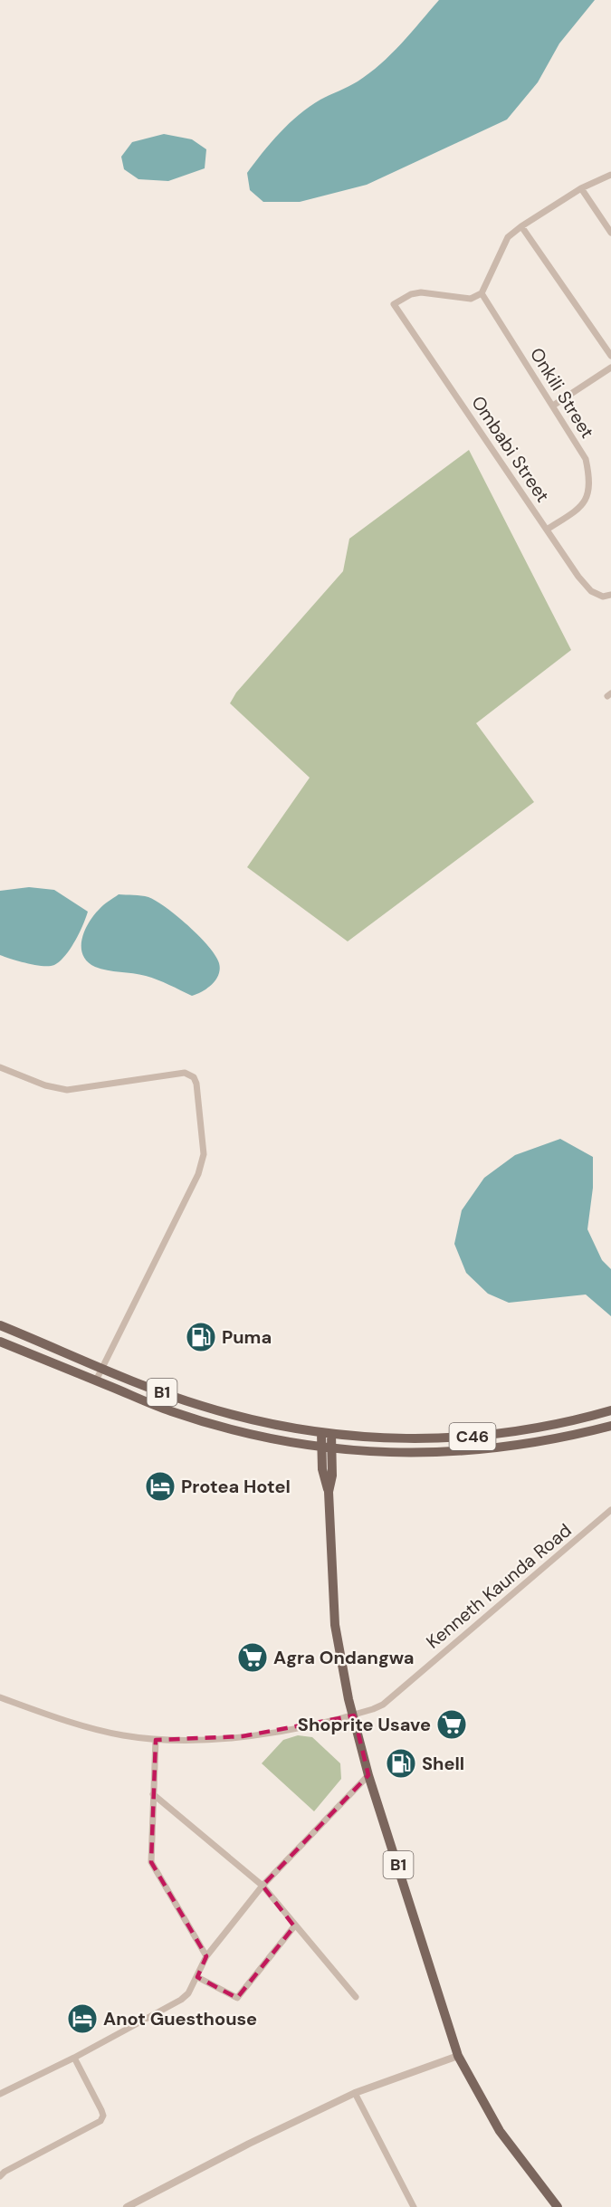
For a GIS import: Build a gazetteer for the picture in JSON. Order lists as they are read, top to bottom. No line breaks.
{"streets":{"main road":["B1","C46"],"street":["Onkili Street","Ombabi Street","Kenneth Kaunda Road"]},"crossings":[["Onkili Street","Ombabi Street"],["B1","C46"],["B1","Kenneth Kaunda Road"]],"places":{"fuel station":["Puma","Shell"],"hotel":["Protea Hotel","Anot Guesthouse"],"supermarket":["Agra Ondangwa","Shoprite Usave"]}}
